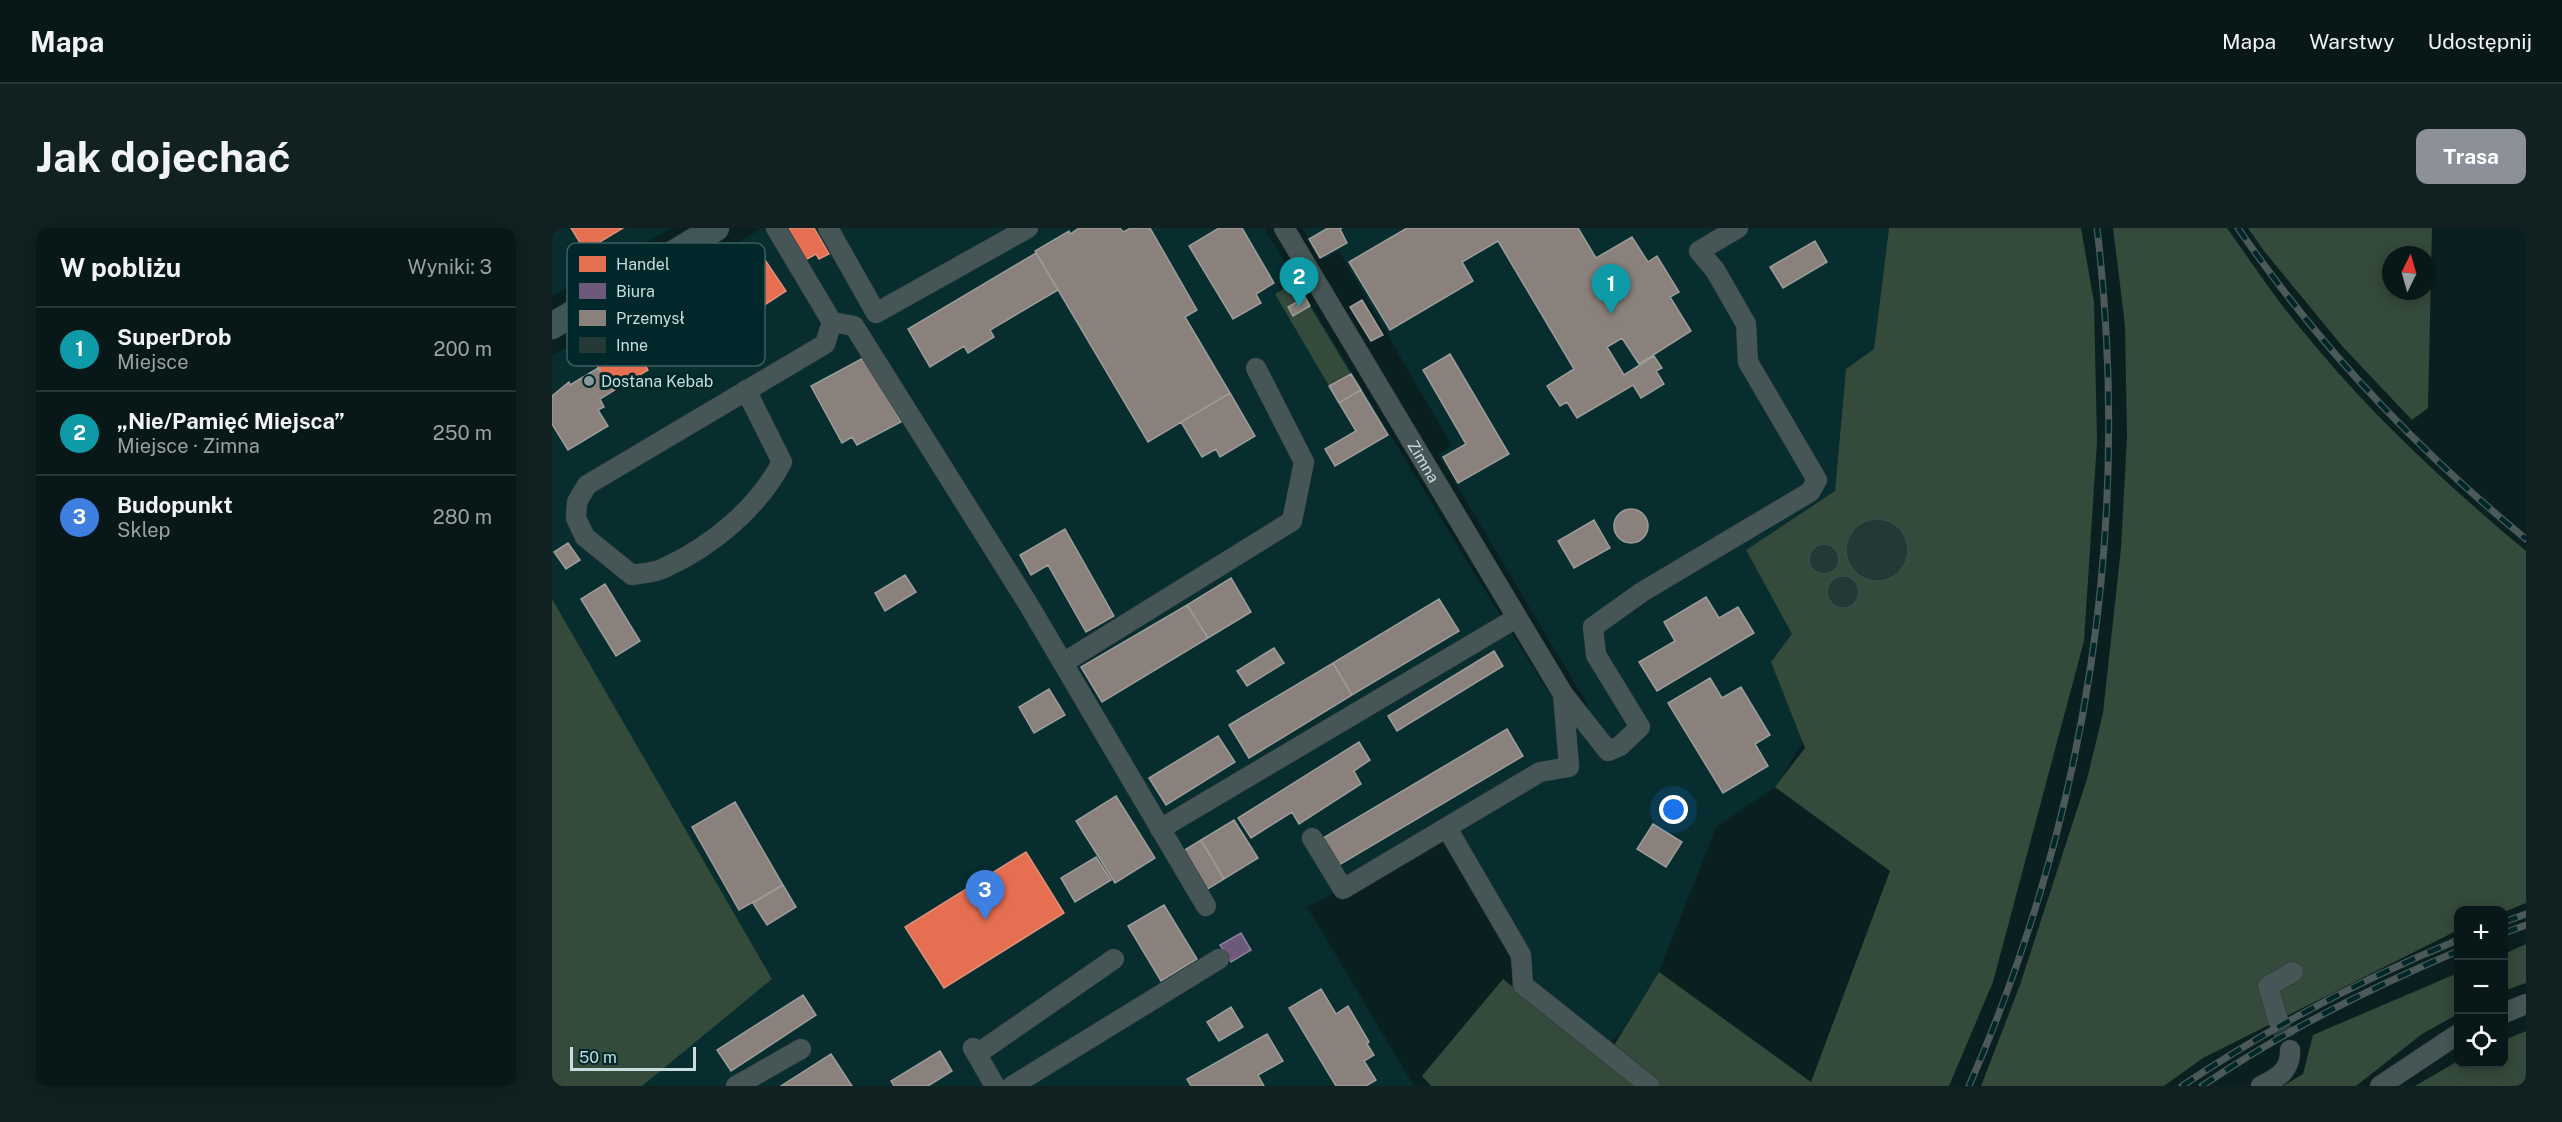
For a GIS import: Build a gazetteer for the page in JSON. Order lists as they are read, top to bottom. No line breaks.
{"streets":{"street":["Zimna"]},"places":["Dostana Kebab"],"legend":["Handel","Biura","Przemysł","Inne"],"scale_bar":"50 m","north":"top","page":{"header":"Mapa","nav":["Mapa","Warstwy","Udostępnij"],"buttons":"Trasa","title":"Jak dojechać","heading":["W pobliżu","Wyniki: 3"],"pins":["2","1","3"],"list":[{"mark":"1","name":"SuperDrob","note":"Miejsce","value":"200 m"},{"mark":"2","name":"„Nie/Pamięć Miejsca”","note":"Miejsce · Zimna","value":"250 m"},{"mark":"3","name":"Budopunkt","note":"Sklep","value":"280 m"}],"map_buttons":["+","−"],"scale":"50 m"}}
